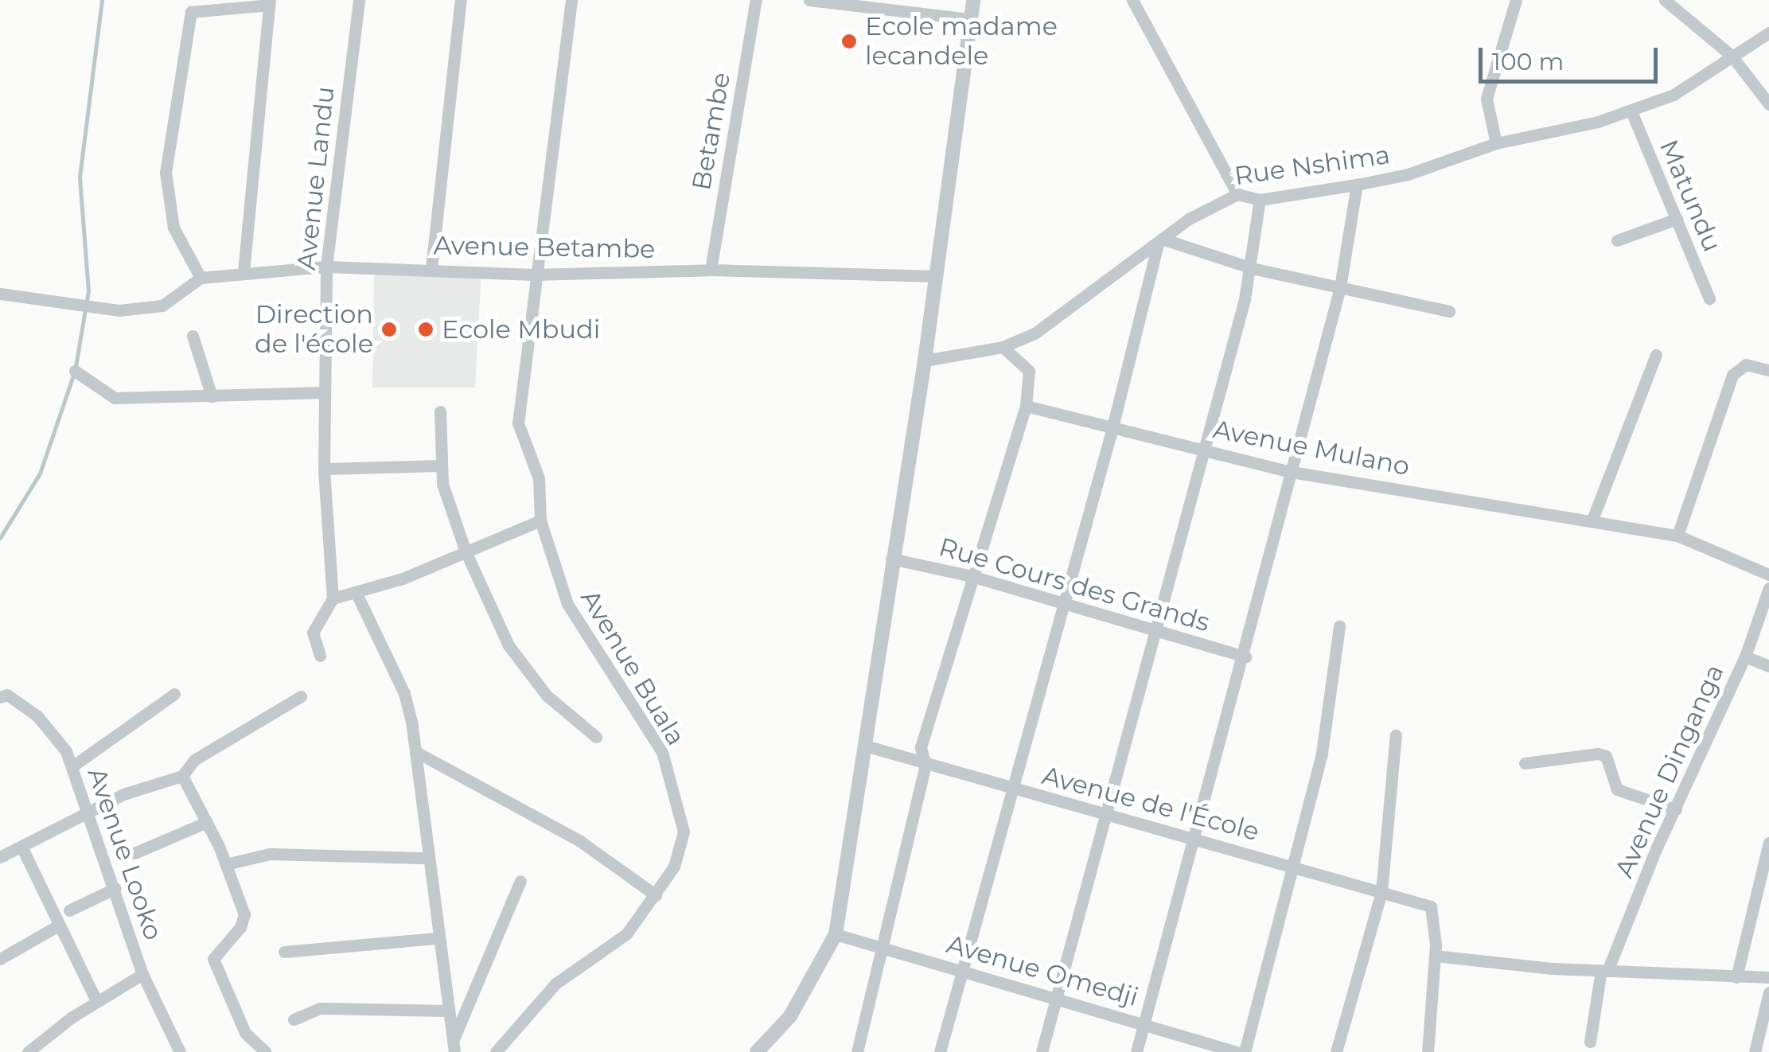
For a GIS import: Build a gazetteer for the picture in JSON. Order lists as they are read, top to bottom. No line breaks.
{"streets":{"street":["Betambe","Rue Nshima","Avenue Landu","Matundu","Avenue Betambe","Avenue Mulano","Rue Cours des Grands","Avenue Buala","Avenue Dinganga","Avenue de l'École","Avenue Looko","Avenue Omedji"]},"crossings":[["Betambe","Avenue Betambe"],["Rue Nshima","Matundu"],["Avenue Landu","Avenue Betambe"],["Avenue Betambe","Avenue Buala"]],"places":["Ecole madame lecandele","Direction de l'école","Ecole Mbudi"],"scale_bar":"100 m"}
